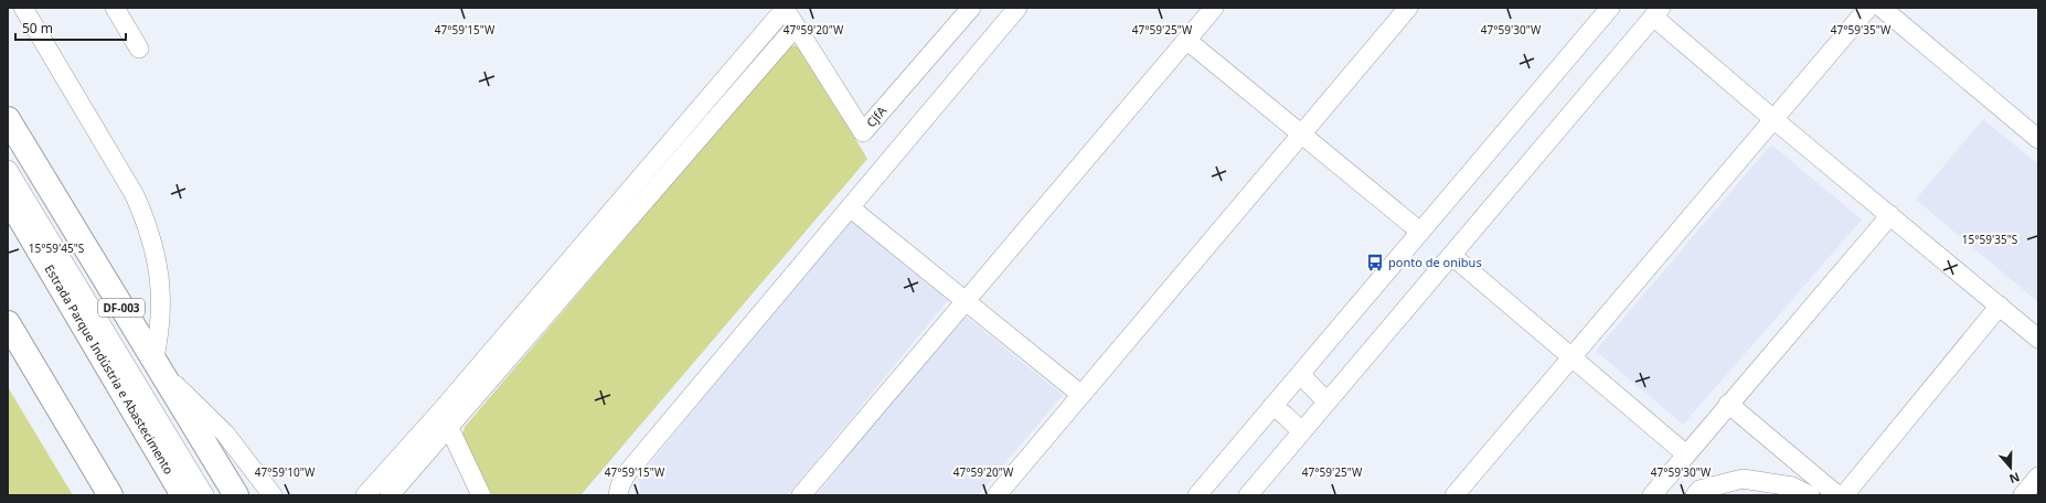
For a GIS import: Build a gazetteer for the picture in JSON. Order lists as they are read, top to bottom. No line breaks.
{"streets":{"main road":["DF-003","Estrada Parque Indústria e Abastecimento"],"street":["CjfA"]},"places":{"bus stop":["ponto de onibus"]},"scale_bar":"50 m","north":"bottom","coordinates":["47°59'15\"W","47°59'20\"W","47°59'25\"W","47°59'30\"W","47°59'35\"W","15°59'35\"S","15°59'45\"S","47°59'10\"W"]}
